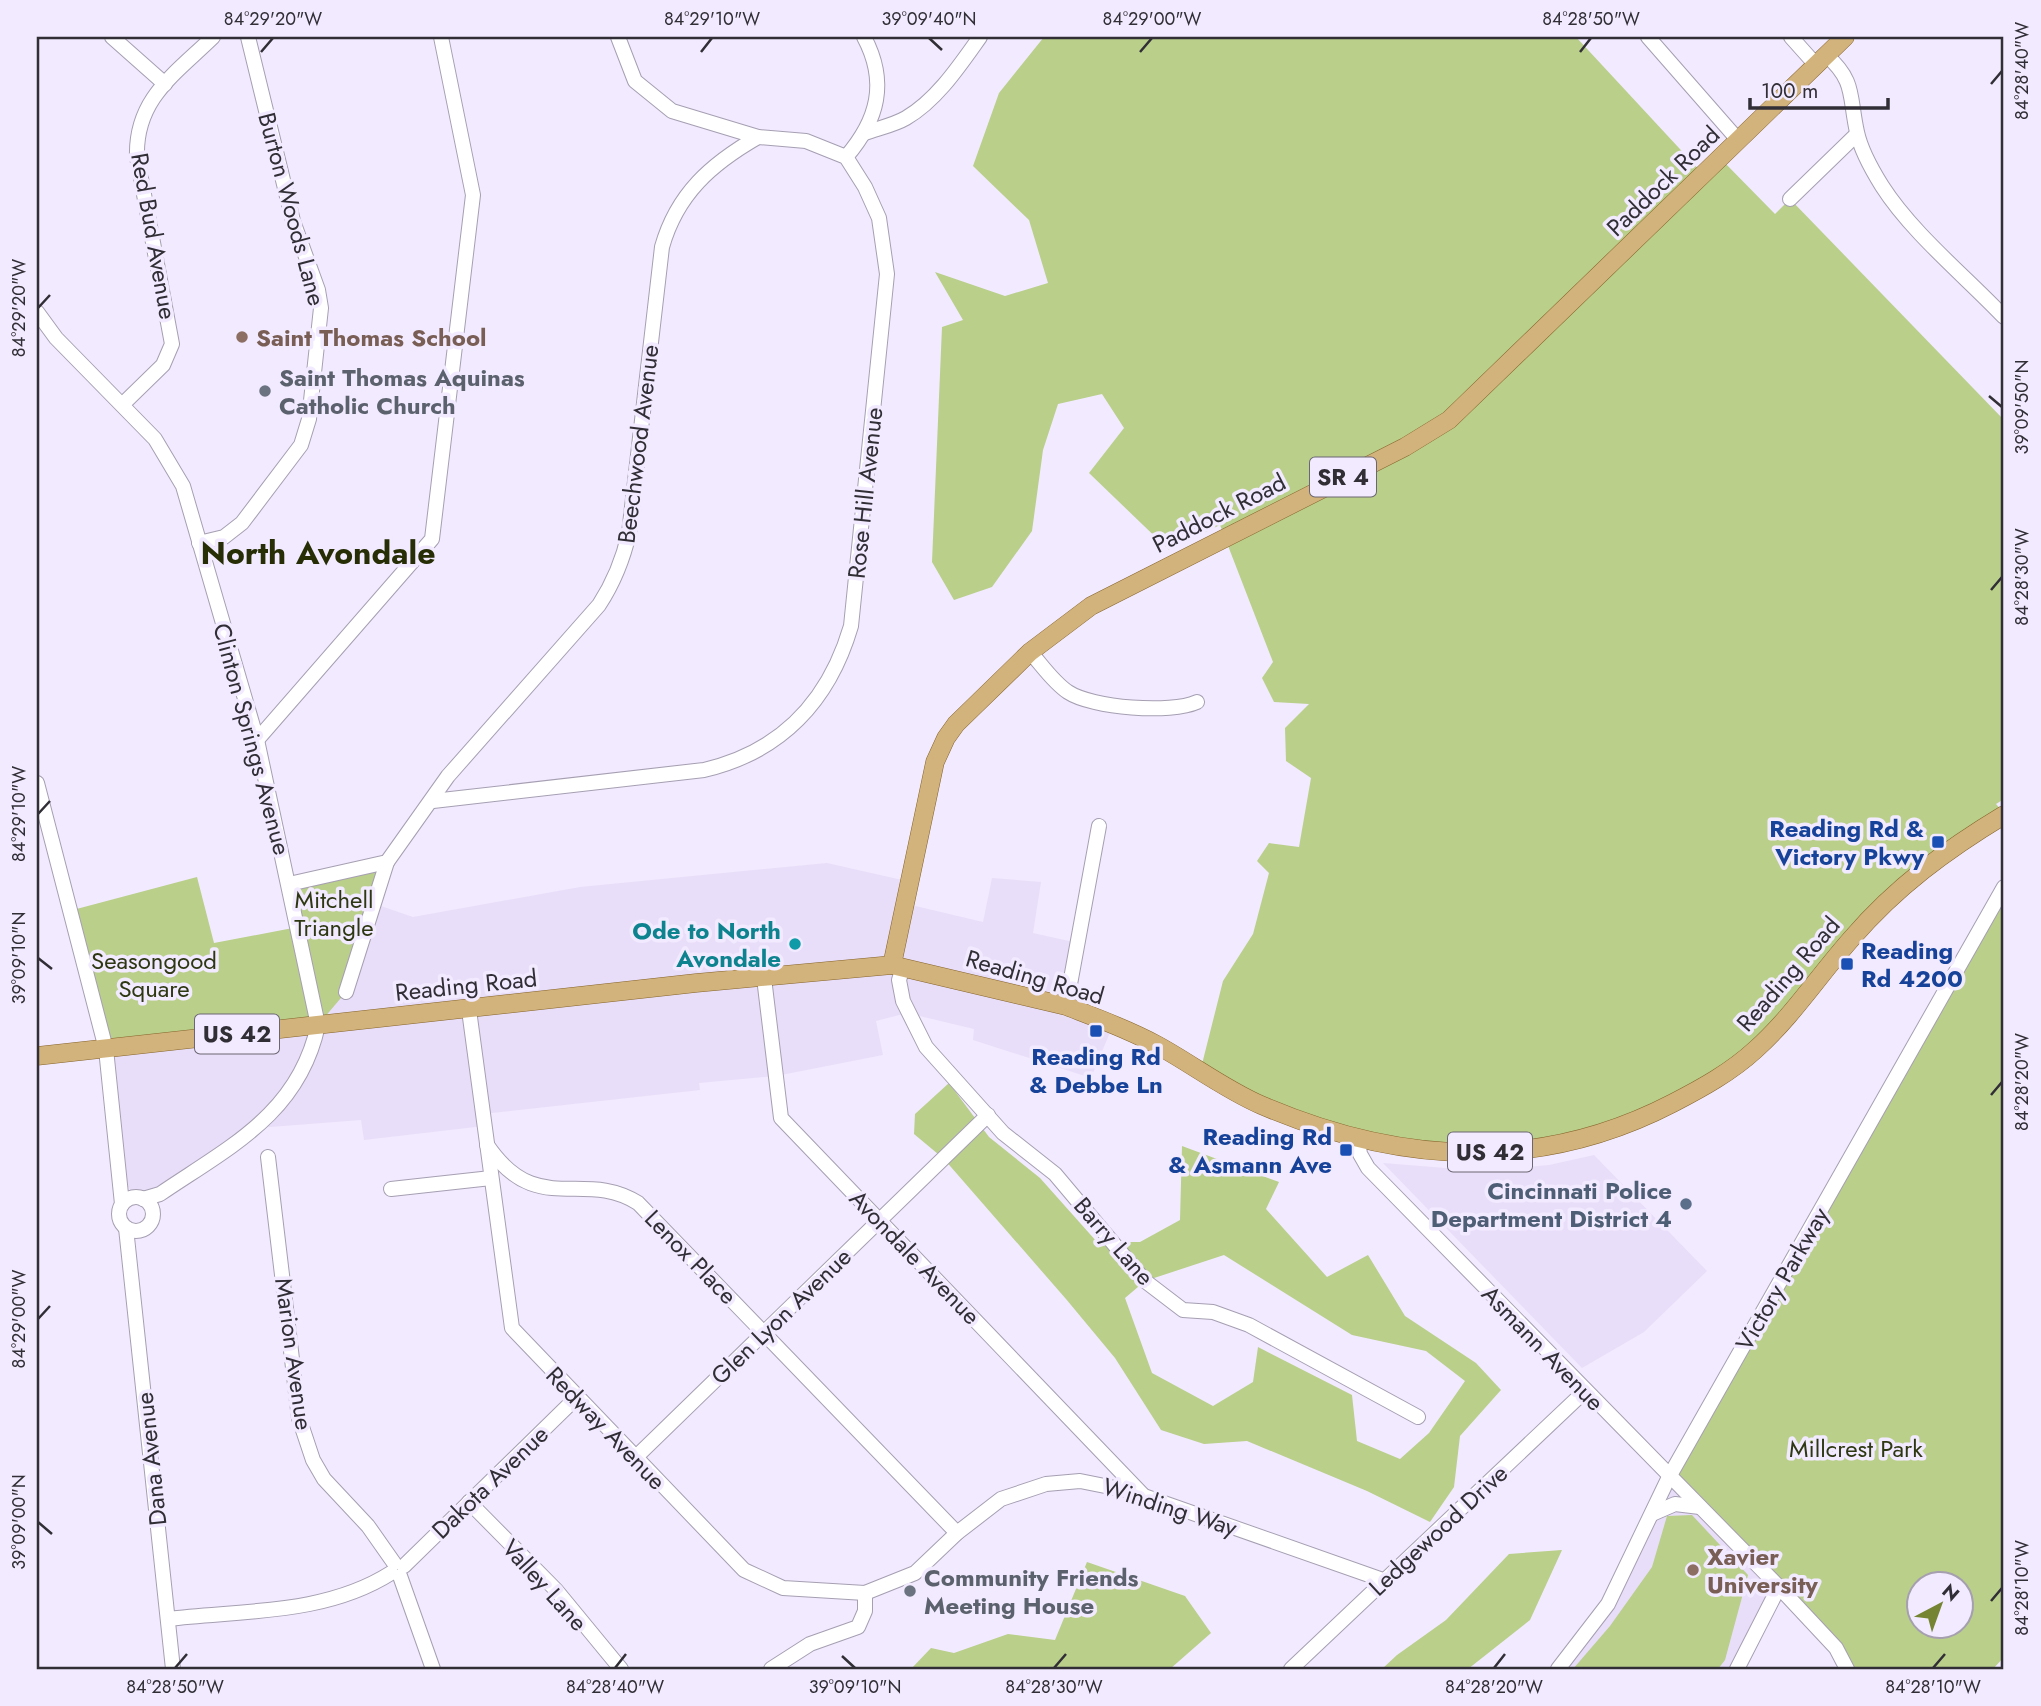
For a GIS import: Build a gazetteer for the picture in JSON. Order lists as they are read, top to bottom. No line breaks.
{"streets":{"main road":["Paddock Road","SR 4","Reading Road","US 42"],"street":["Burton Woods Lane","Red Bud Avenue","Beechwood Avenue","Rose Hill Avenue","Clinton Springs Avenue","Barry Lane","Lenox Place","Avondale Avenue","Victory Parkway","Glen Lyon Avenue","Asmann Avenue","Marion Avenue","Redway Avenue","Dana Avenue","Dakota Avenue","Winding Way","Ledgewood Drive","Valley Lane"]},"crossings":[["Paddock Road","Reading Road"],["Paddock Road","Barry Lane"],["Burton Woods Lane","Clinton Springs Avenue"],["Red Bud Avenue","Clinton Springs Avenue"],["Beechwood Avenue","Rose Hill Avenue"],["Clinton Springs Avenue","Reading Road"],["Clinton Springs Avenue","Dana Avenue"],["Reading Road","Barry Lane"],["Reading Road","Avondale Avenue"],["Reading Road","Asmann Avenue"],["Barry Lane","Glen Lyon Avenue"],["Lenox Place","Glen Lyon Avenue"],["Lenox Place","Redway Avenue"],["Lenox Place","Winding Way"],["Avondale Avenue","Glen Lyon Avenue"],["Avondale Avenue","Winding Way"],["Victory Parkway","Asmann Avenue"],["Glen Lyon Avenue","Redway Avenue"],["Asmann Avenue","Ledgewood Drive"],["Marion Avenue","Dakota Avenue"],["Redway Avenue","Dakota Avenue"],["Redway Avenue","Winding Way"],["Dana Avenue","Dakota Avenue"],["Dakota Avenue","Valley Lane"],["Winding Way","Ledgewood Drive"]],"districts":["North Avondale"],"parks":["Mitchell Triangle","Seasongood Square","Millcrest Park"],"places":{"other":["Saint Thomas School","Saint Thomas Aquinas Catholic Church","Ode to North Avondale","Cincinnati Police Department District 4","Xavier University","Community Friends Meeting House"],"transit":["Reading Rd & Victory Pkwy","Reading Rd 4200","Reading Rd & Debbe Ln","Reading Rd & Asmann Ave"]},"scale_bar":"100 m","north":"top right","coordinates":["84°29'20\"W","84°29'10\"W","39°09'40\"N","84°29'00\"W","84°28'50\"W","84°28'40\"W","39°09'50\"N","84°28'30\"W","39°09'10\"N","84°28'20\"W","39°09'00\"N","84°28'10\"W"]}
